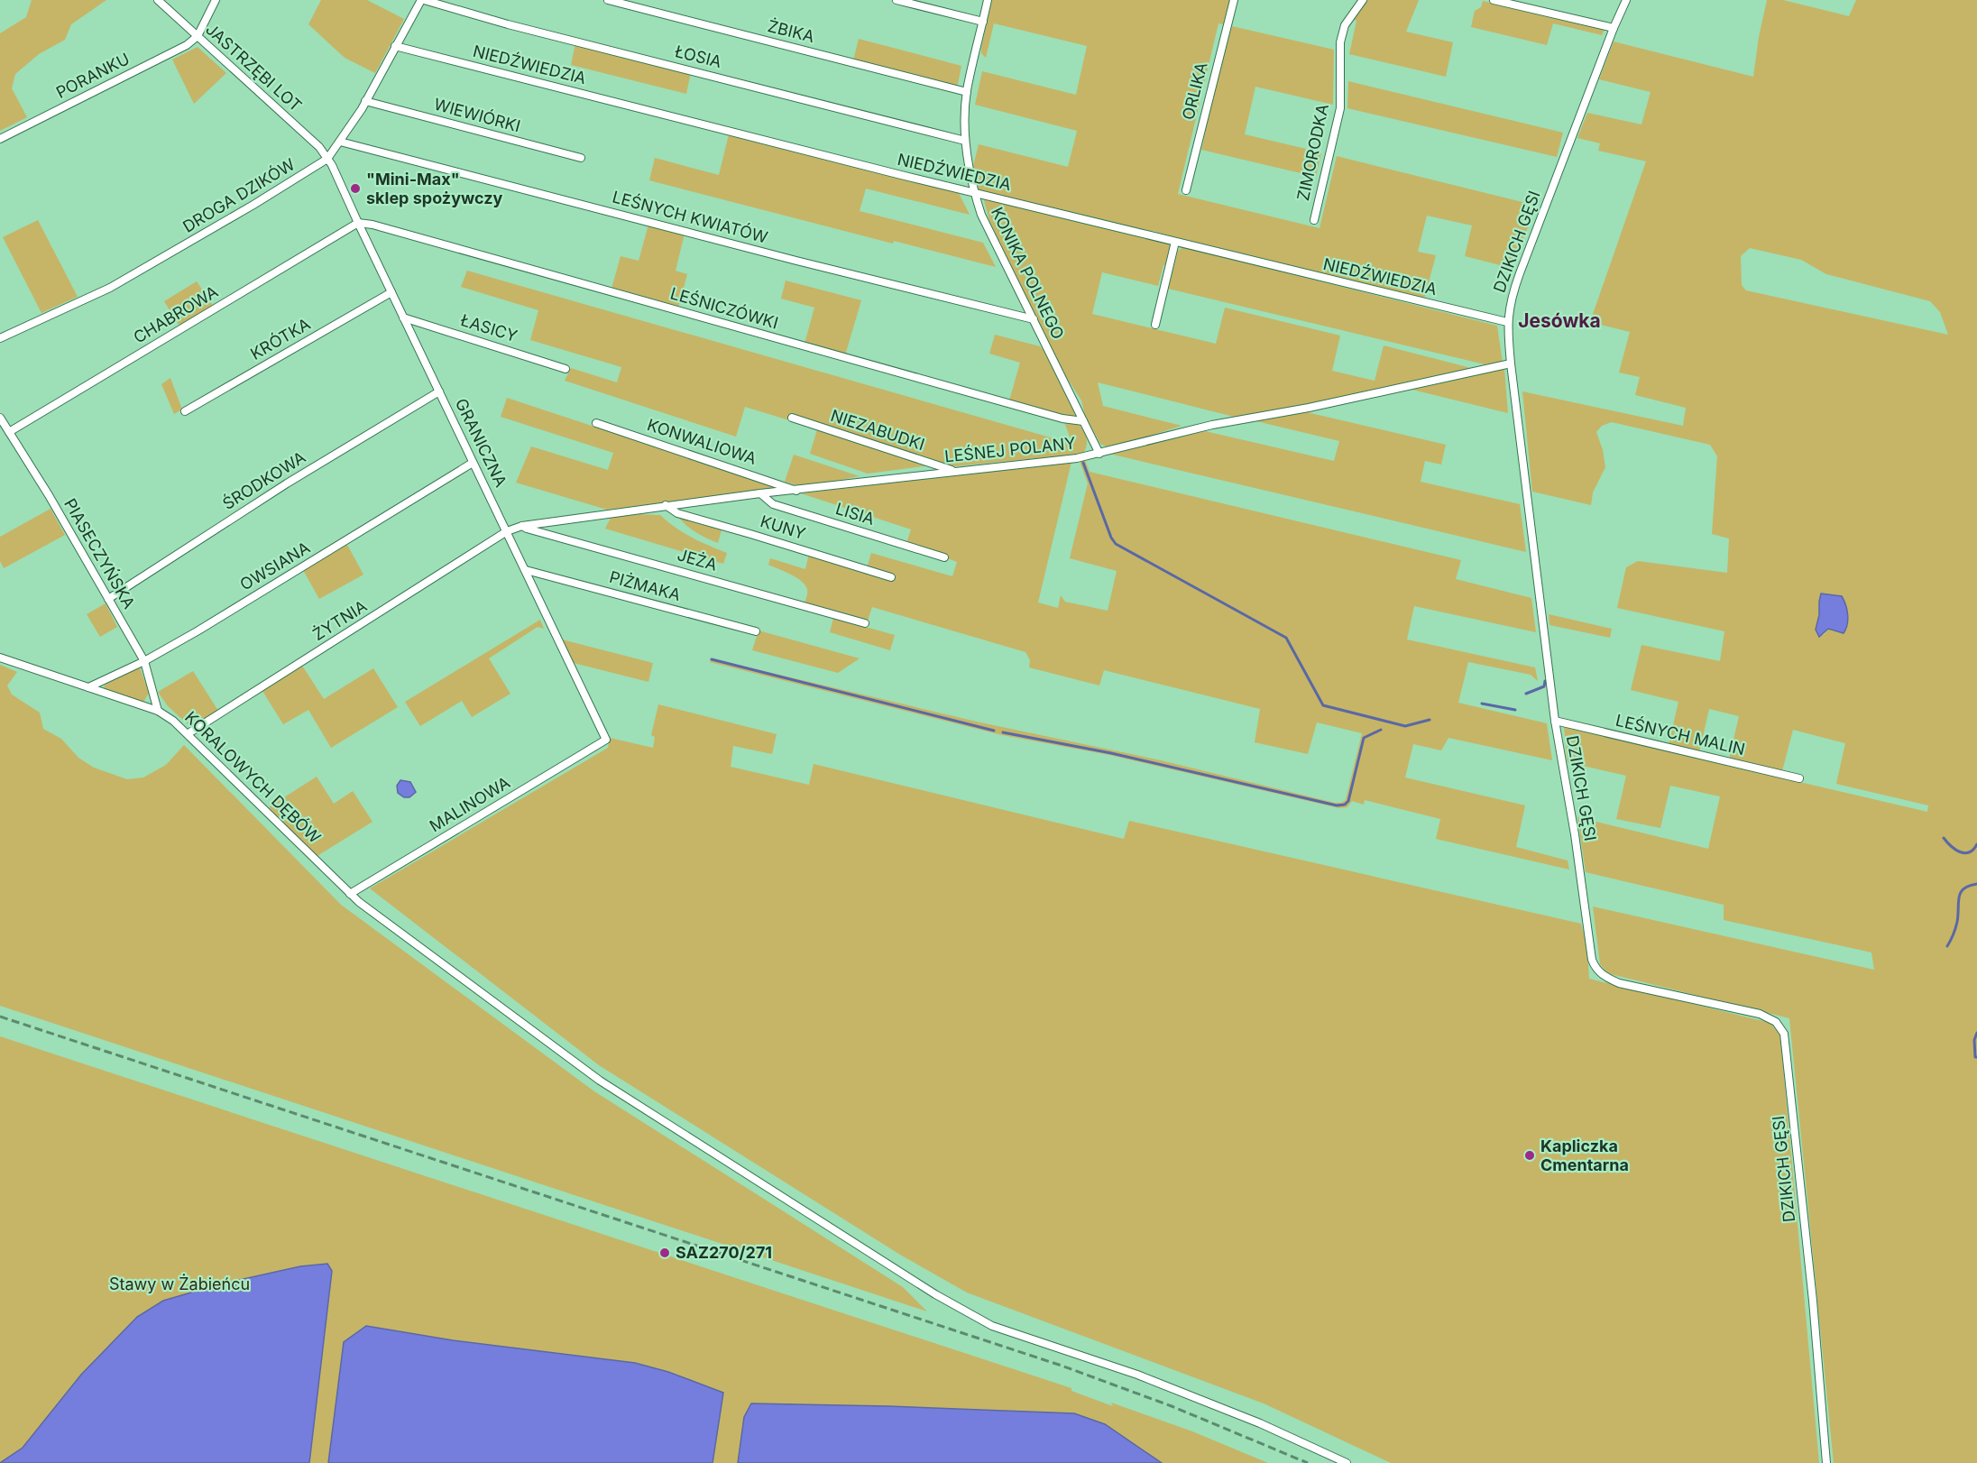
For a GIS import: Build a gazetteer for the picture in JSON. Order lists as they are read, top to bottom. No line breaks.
{"streets":{"street":["ŻBIKA","ŁOSIA","NIEDŹWIEDZIA","JASTRZĘBI LOT","PORANKU","ORLIKA","WIEWIÓRKI","ZIMORODKA","DROGA DZIKÓW","LEŚNYCH KWIATÓW","DZIKICH GĘSI","KONIKA POLNEGO","LEŚNICZÓWKI","CHABROWA","ŁASICY","KRÓTKA","NIEZABUDKI","KONWALIOWA","GRANICZNA","LEŚNEJ POLANY","ŚRODKOWA","LISIA","KUNY","PIASECZYŃSKA","JEŻA","OWSIANA","PIŻMAKA","ŻYTNIA","LEŚNYCH MALIN","KORALOWYCH DĘBÓW","MALINOWA"]},"crossings":[["ŻBIKA","KONIKA POLNEGO"],["ŁOSIA","DROGA DZIKÓW"],["ŁOSIA","KONIKA POLNEGO"],["NIEDŹWIEDZIA","DROGA DZIKÓW"],["NIEDŹWIEDZIA","DZIKICH GĘSI"],["NIEDŹWIEDZIA","KONIKA POLNEGO"],["JASTRZĘBI LOT","PORANKU"],["JASTRZĘBI LOT","DROGA DZIKÓW"],["JASTRZĘBI LOT","GRANICZNA"],["WIEWIÓRKI","DROGA DZIKÓW"],["DROGA DZIKÓW","LEŚNYCH KWIATÓW"],["DROGA DZIKÓW","GRANICZNA"],["LEŚNYCH KWIATÓW","KONIKA POLNEGO"],["DZIKICH GĘSI","LEŚNEJ POLANY"],["DZIKICH GĘSI","LEŚNYCH MALIN"],["KONIKA POLNEGO","LEŚNICZÓWKI"],["KONIKA POLNEGO","LEŚNEJ POLANY"],["LEŚNICZÓWKI","CHABROWA"],["LEŚNICZÓWKI","GRANICZNA"],["CHABROWA","GRANICZNA"],["CHABROWA","PIASECZYŃSKA"],["ŁASICY","GRANICZNA"],["KRÓTKA","GRANICZNA"],["NIEZABUDKI","LEŚNEJ POLANY"],["KONWALIOWA","LEŚNEJ POLANY"],["GRANICZNA","LEŚNEJ POLANY"],["GRANICZNA","ŚRODKOWA"],["GRANICZNA","OWSIANA"],["GRANICZNA","PIŻMAKA"],["GRANICZNA","ŻYTNIA"],["GRANICZNA","MALINOWA"],["LEŚNEJ POLANY","LISIA"],["LEŚNEJ POLANY","KUNY"],["LEŚNEJ POLANY","JEŻA"],["LEŚNEJ POLANY","ŻYTNIA"],["ŚRODKOWA","PIASECZYŃSKA"],["PIASECZYŃSKA","OWSIANA"],["PIASECZYŃSKA","KORALOWYCH DĘBÓW"],["OWSIANA","KORALOWYCH DĘBÓW"],["ŻYTNIA","KORALOWYCH DĘBÓW"],["KORALOWYCH DĘBÓW","MALINOWA"]],"districts":["Jesówka"],"parks":["Stawy w Żabieńcu"],"places":["\"Mini-Max\" sklep spożywczy","Kapliczka Cmentarna","SAZ270/271"]}
